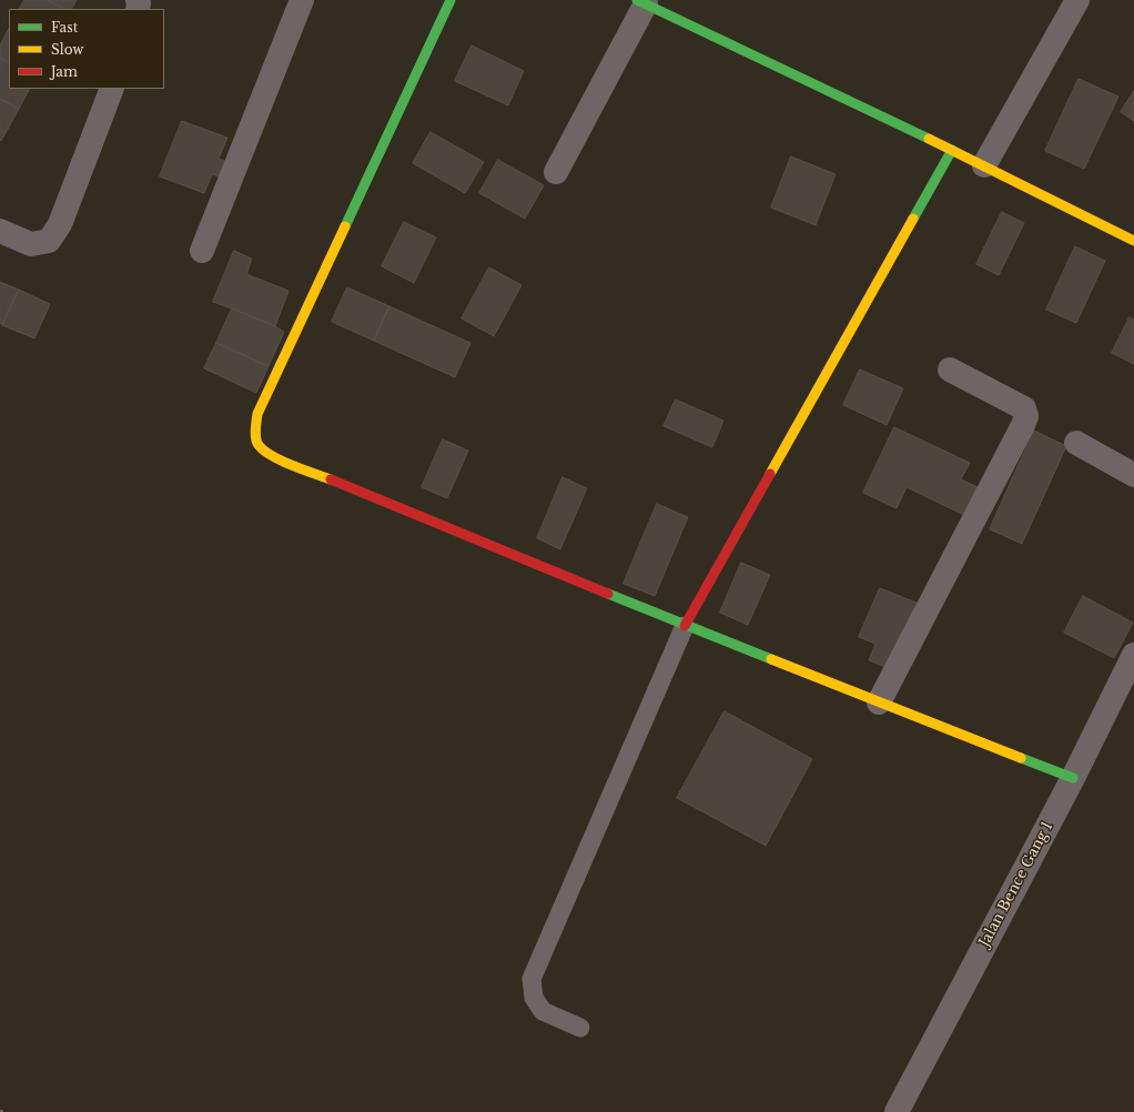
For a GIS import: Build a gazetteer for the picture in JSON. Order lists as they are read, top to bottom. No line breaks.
{"streets":{"street":["Jalan Bence Gang 1"]},"legend":["Fast","Slow","Jam"]}
